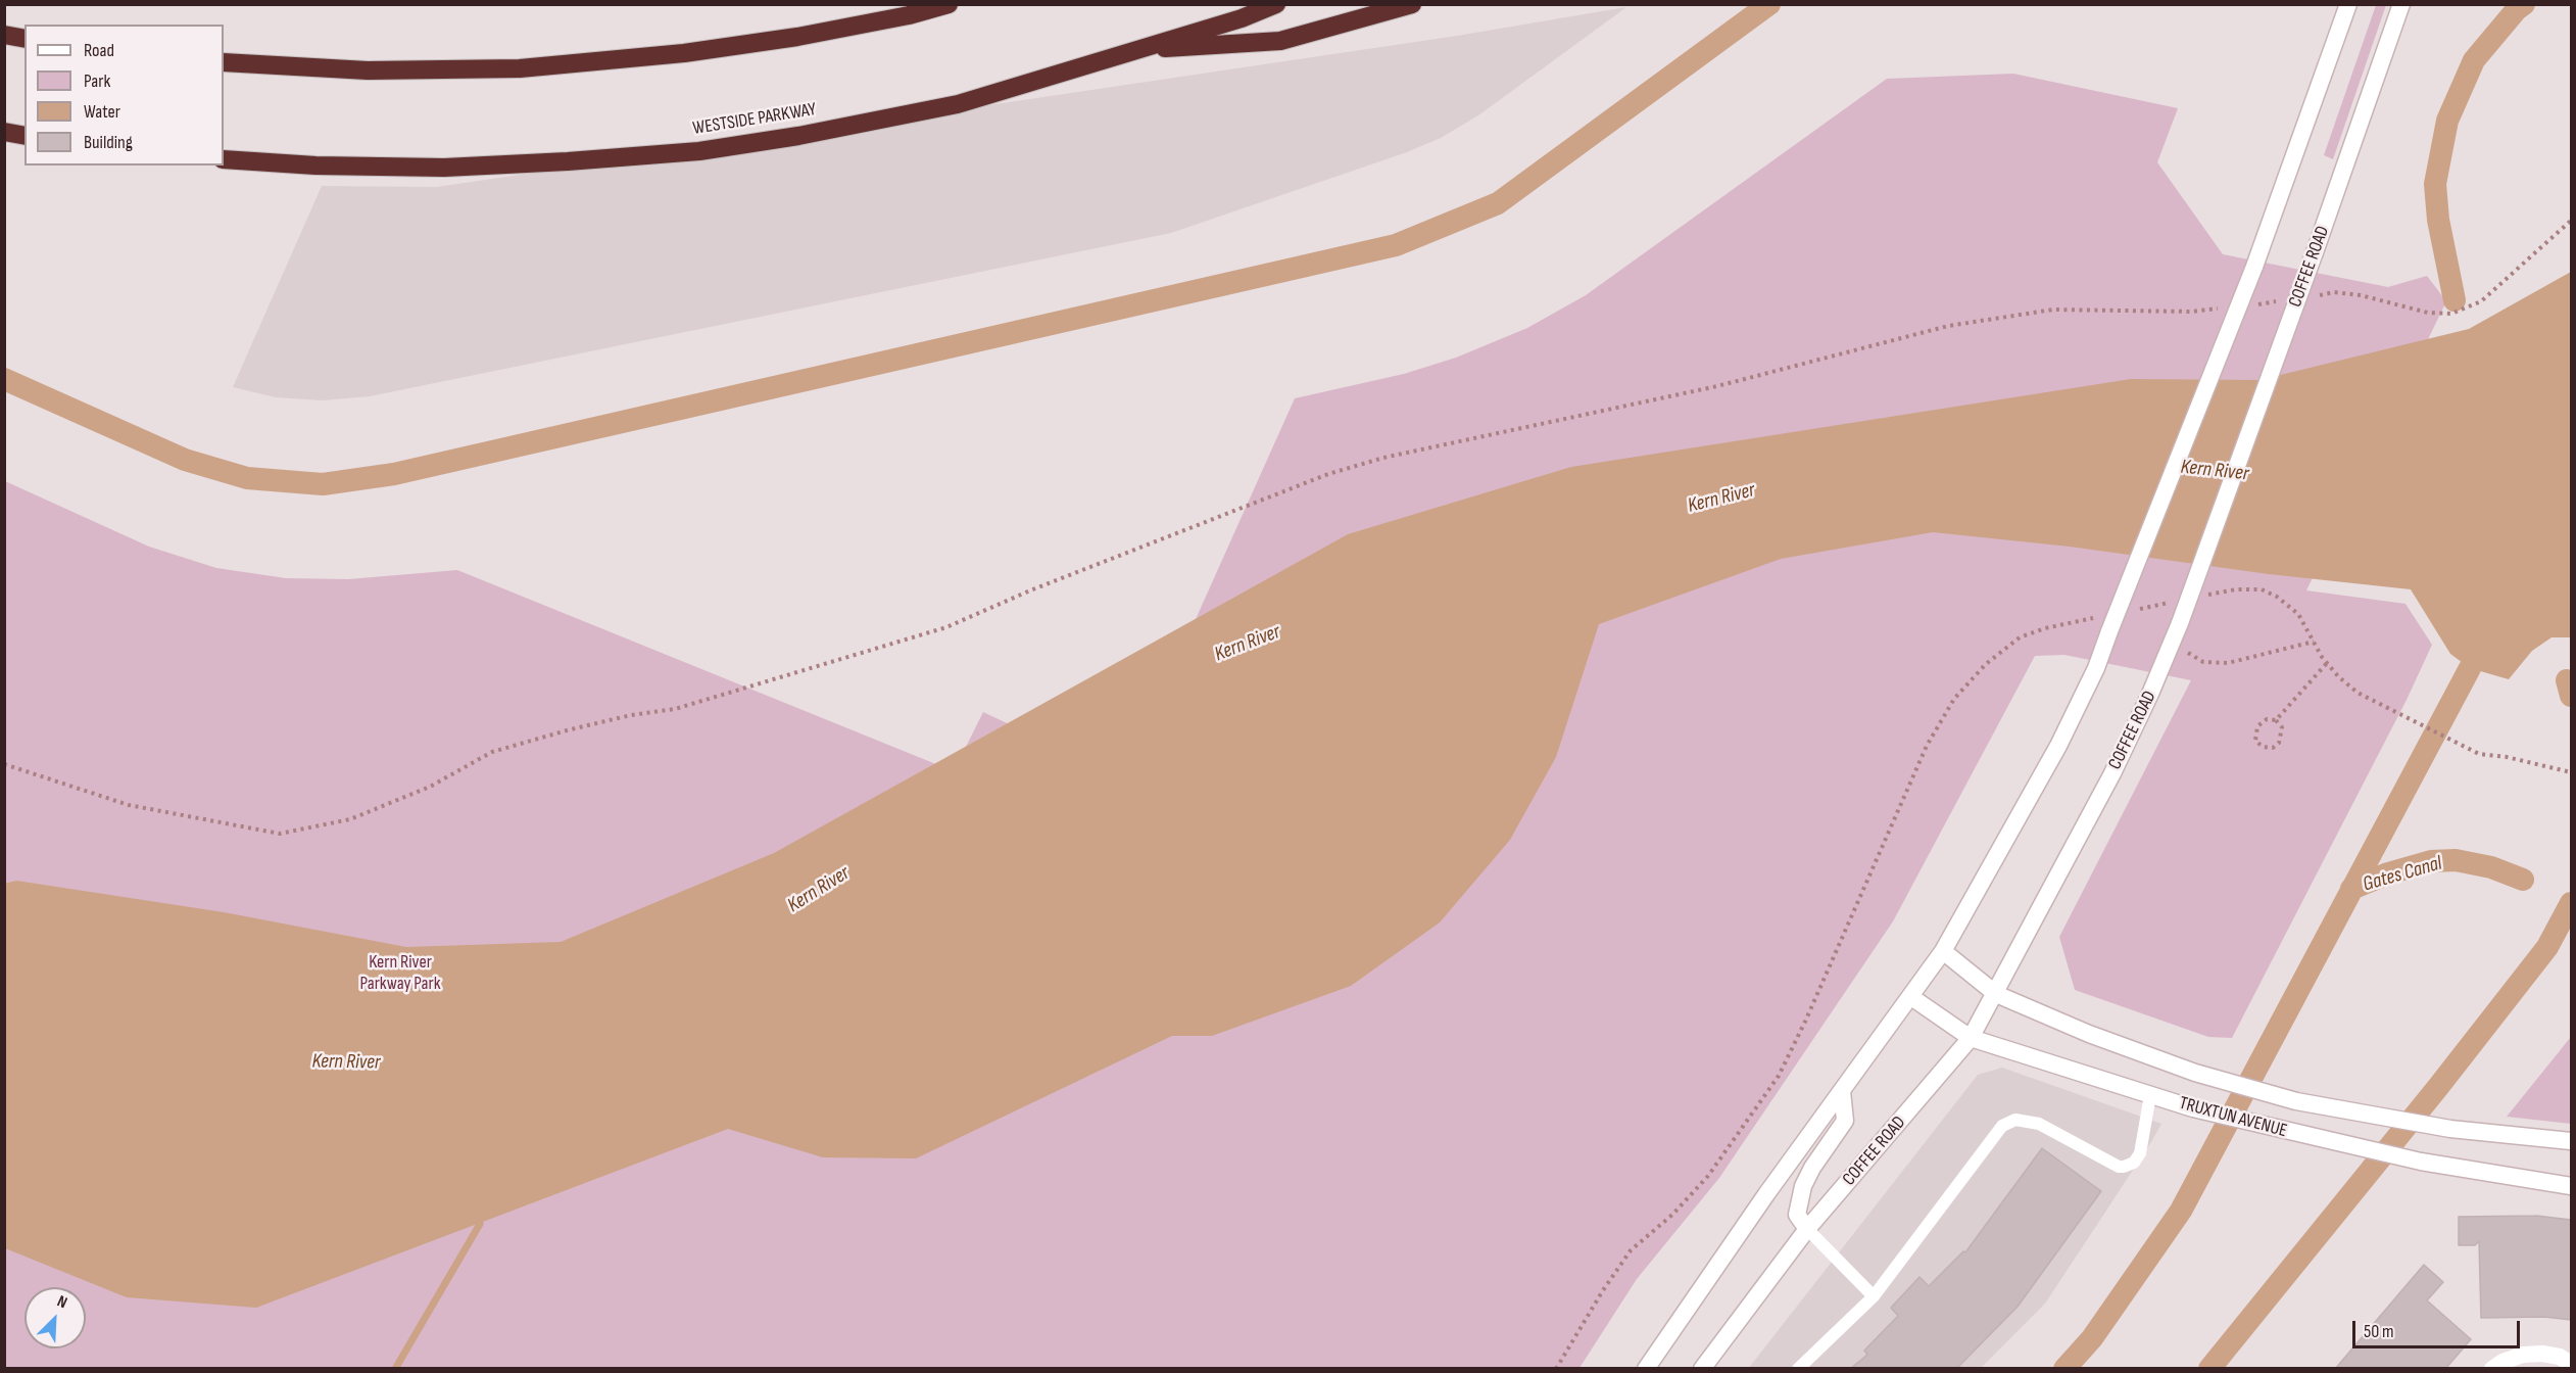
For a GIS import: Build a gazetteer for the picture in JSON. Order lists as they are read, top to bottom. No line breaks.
{"streets":{"highway":["WESTSIDE PARKWAY"],"main road":["COFFEE ROAD","TRUXTUN AVENUE"]},"crossings":[["COFFEE ROAD","TRUXTUN AVENUE"]],"water":["Kern River","Gates Canal"],"parks":["Kern River Parkway Park"],"legend":["Road","Park","Water","Building"],"scale_bar":"50 m","north":"top right"}
